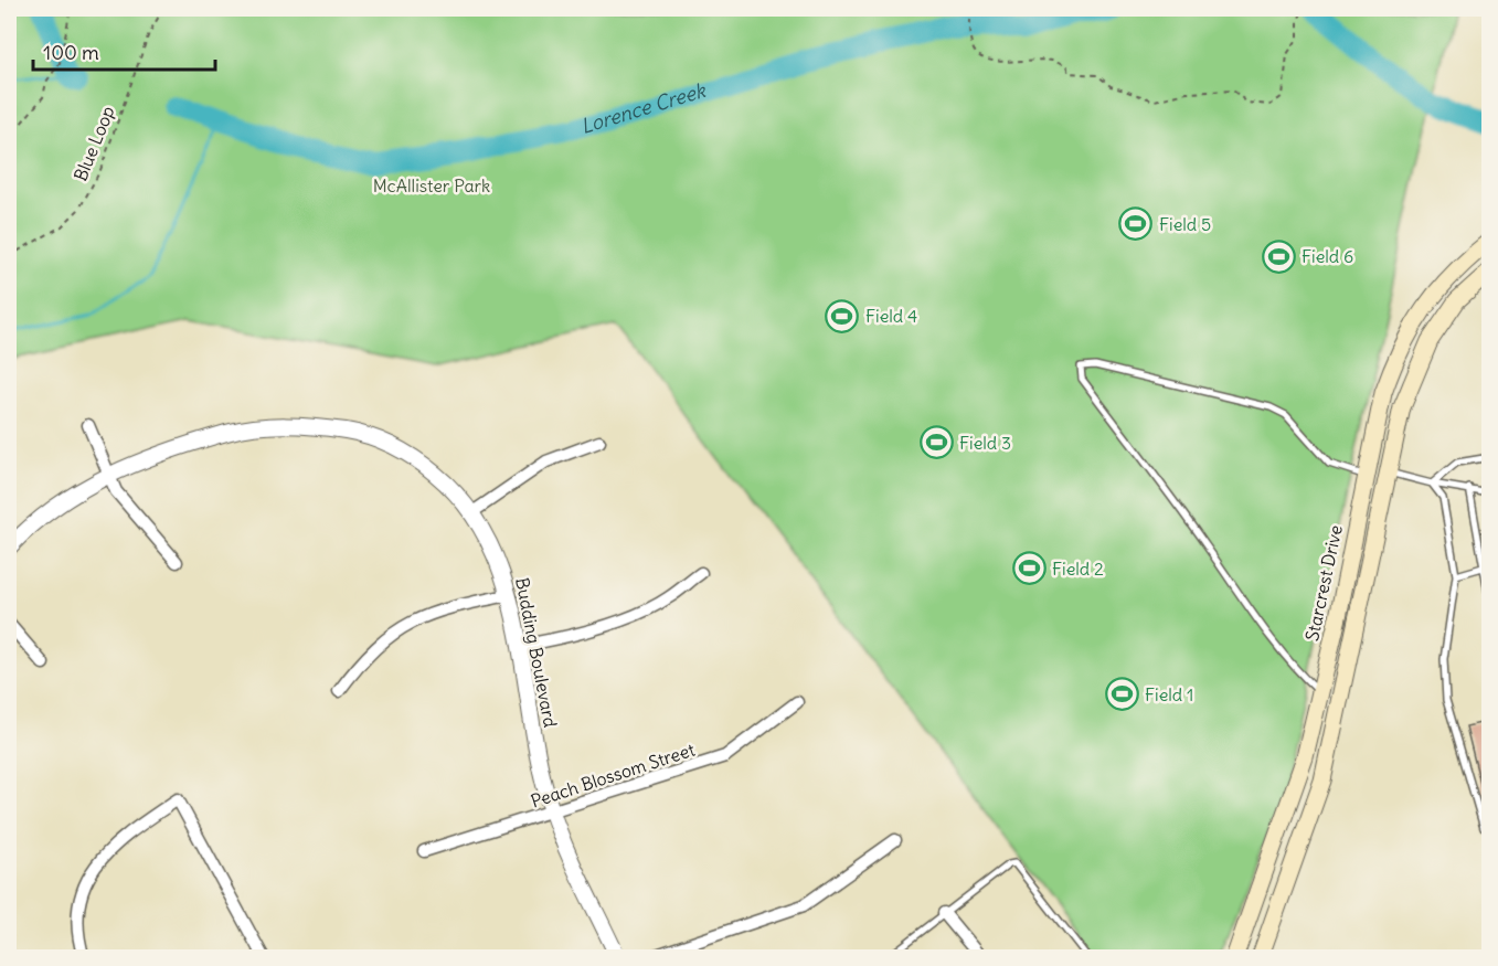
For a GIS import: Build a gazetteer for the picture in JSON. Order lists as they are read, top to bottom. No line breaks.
{"streets":{"main road":["Starcrest Drive"],"street":["Budding Boulevard","Peach Blossom Street"],"path":["Blue Loop"]},"crossings":[["Budding Boulevard","Peach Blossom Street"]],"water":["Lorence Creek"],"parks":["McAllister Park"],"places":{"sports":["Field 5","Field 6","Field 4","Field 3","Field 2","Field 1"]},"scale_bar":"100 m"}
